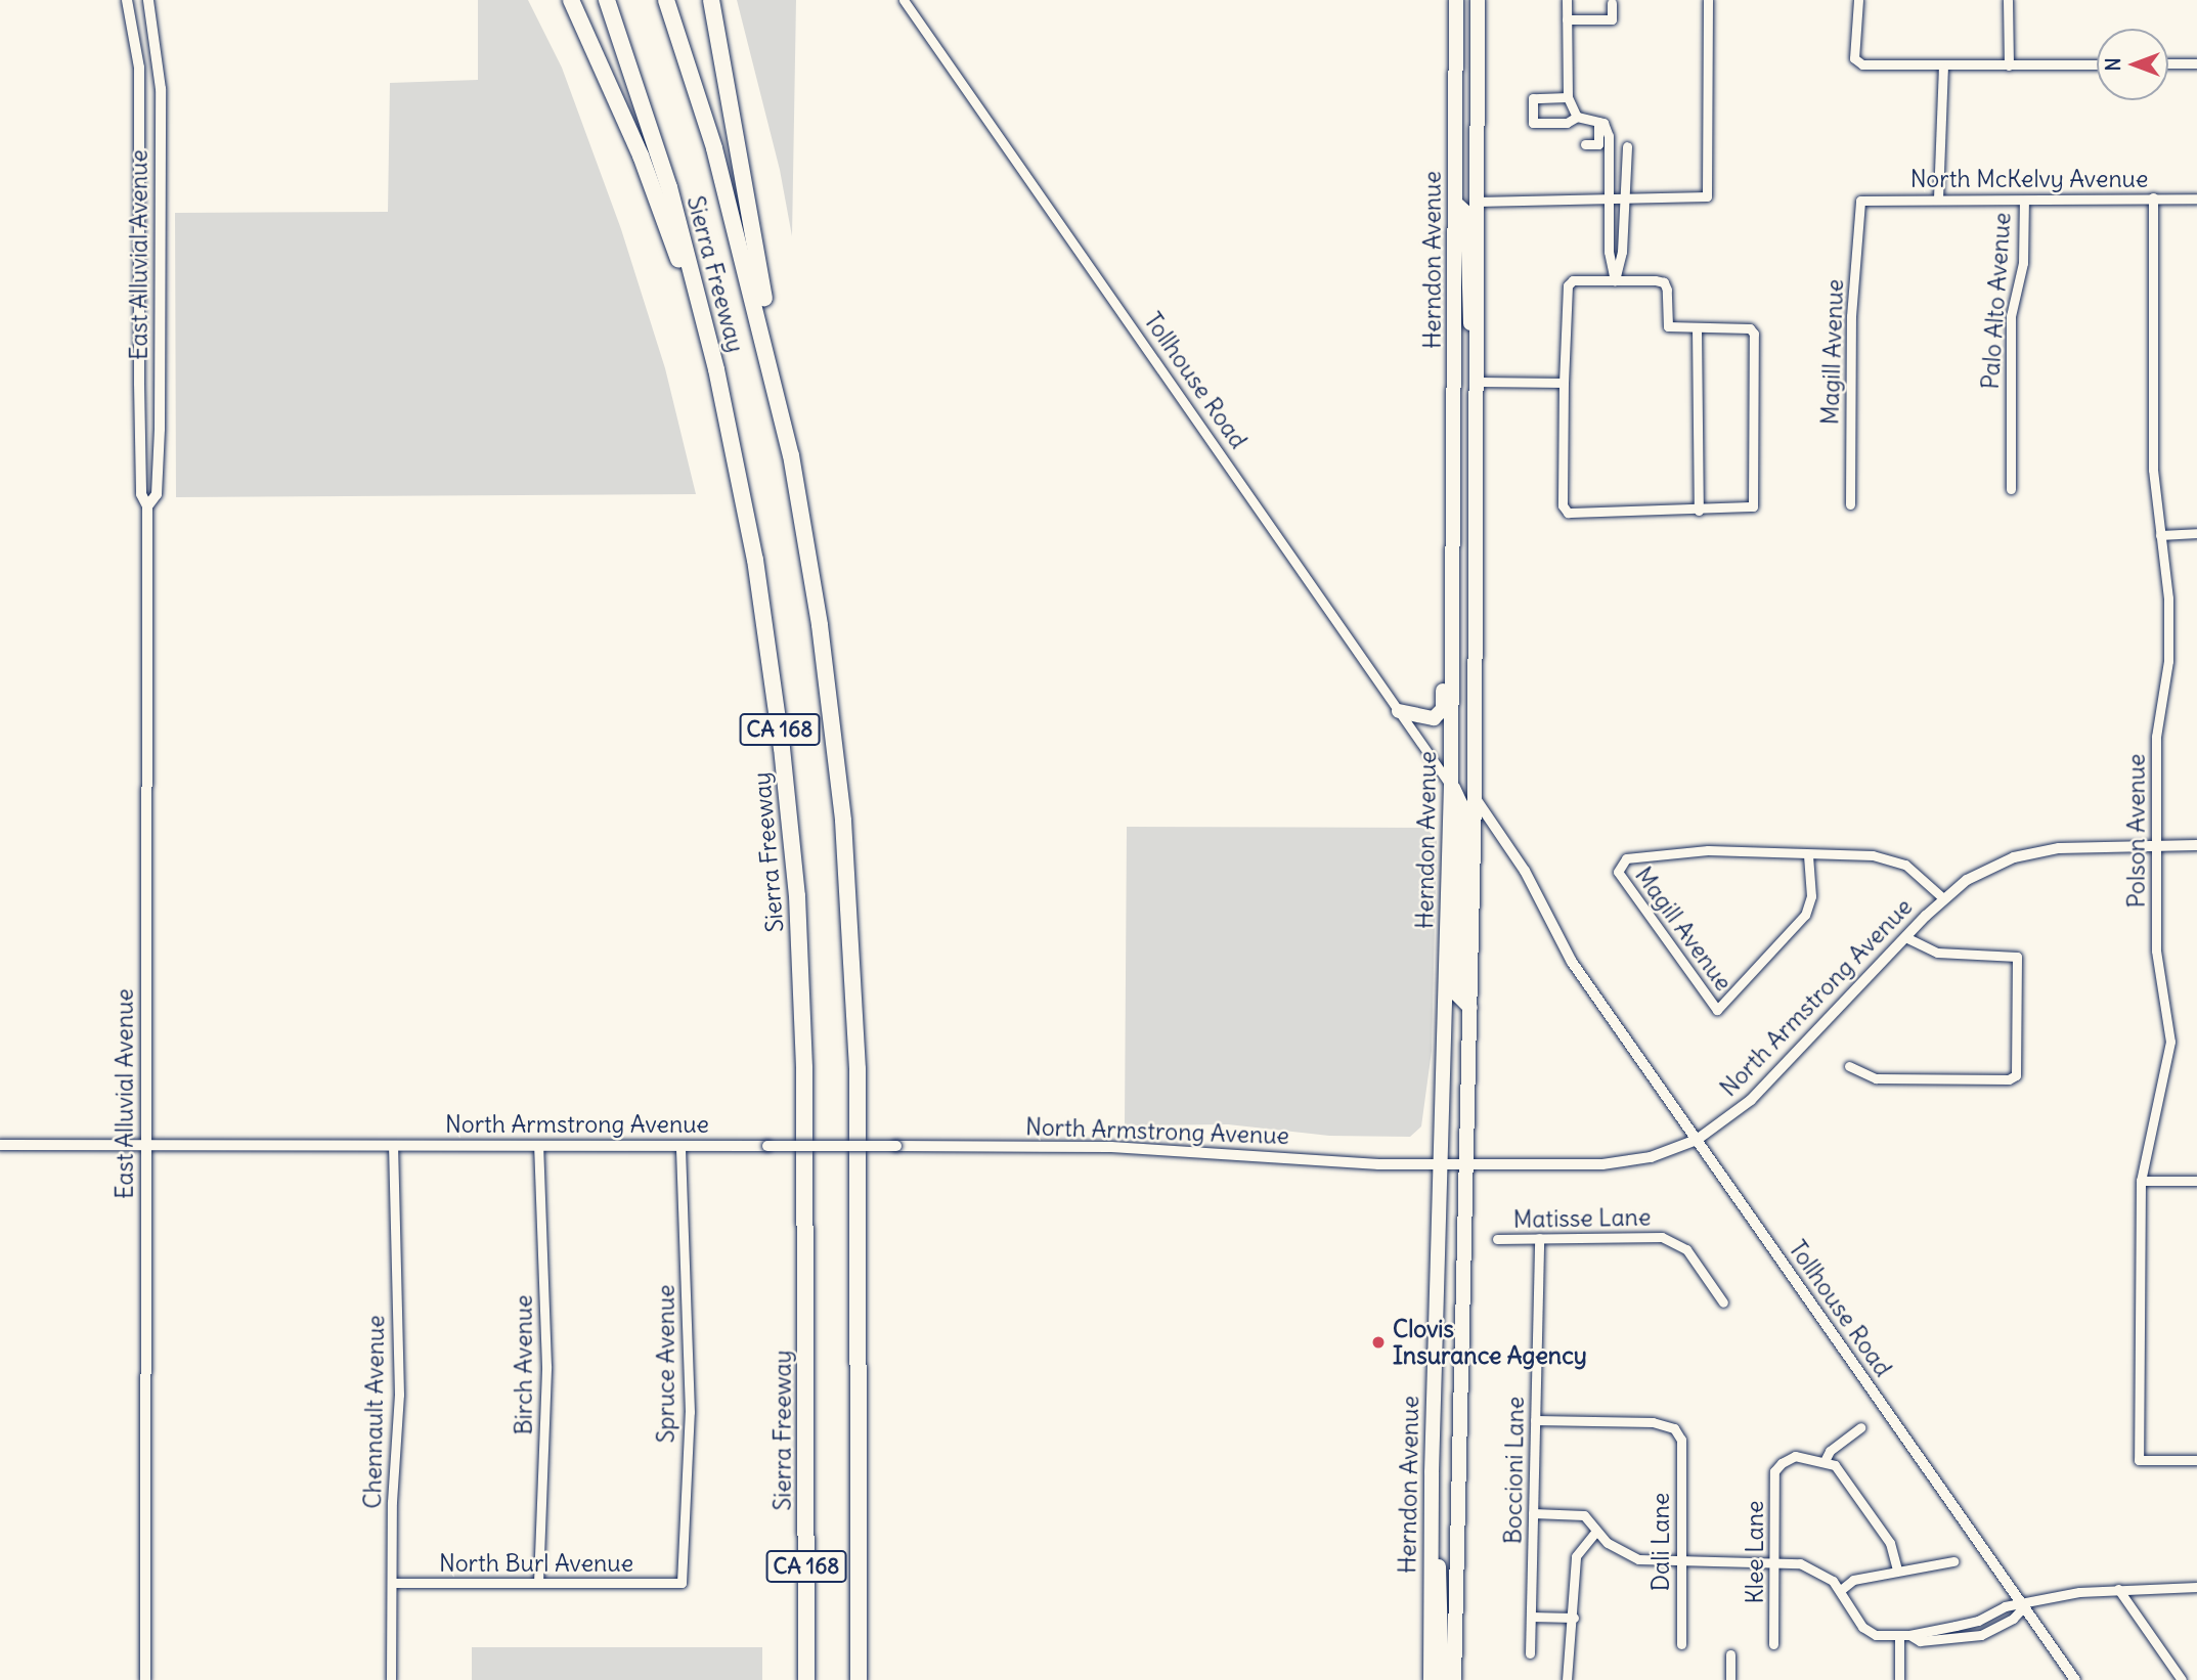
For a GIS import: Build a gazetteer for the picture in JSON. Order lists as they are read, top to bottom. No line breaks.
{"streets":{"highway":["Sierra Freeway","CA 168"],"main road":["Herndon Avenue"],"street":["North McKelvy Avenue","East Alluvial Avenue","Palo Alto Avenue","Magill Avenue","Tollhouse Road","Polson Avenue","North Armstrong Avenue","Matisse Lane","Spruce Avenue","Birch Avenue","Chennault Avenue","Boccioni Lane","Dali Lane","Klee Lane","North Burl Avenue"]},"crossings":[["North McKelvy Avenue","Palo Alto Avenue"],["North McKelvy Avenue","Magill Avenue"],["North McKelvy Avenue","Polson Avenue"],["East Alluvial Avenue","North Armstrong Avenue"],["Herndon Avenue","Tollhouse Road"],["Herndon Avenue","North Armstrong Avenue"],["Tollhouse Road","North Armstrong Avenue"],["Polson Avenue","North Armstrong Avenue"],["North Armstrong Avenue","Spruce Avenue"],["North Armstrong Avenue","Birch Avenue"],["North Armstrong Avenue","Chennault Avenue"],["Matisse Lane","Boccioni Lane"],["Spruce Avenue","North Burl Avenue"],["Birch Avenue","North Burl Avenue"],["Chennault Avenue","North Burl Avenue"],["Boccioni Lane","Dali Lane"]],"places":["Clovis Insurance Agency"],"north":"left"}
